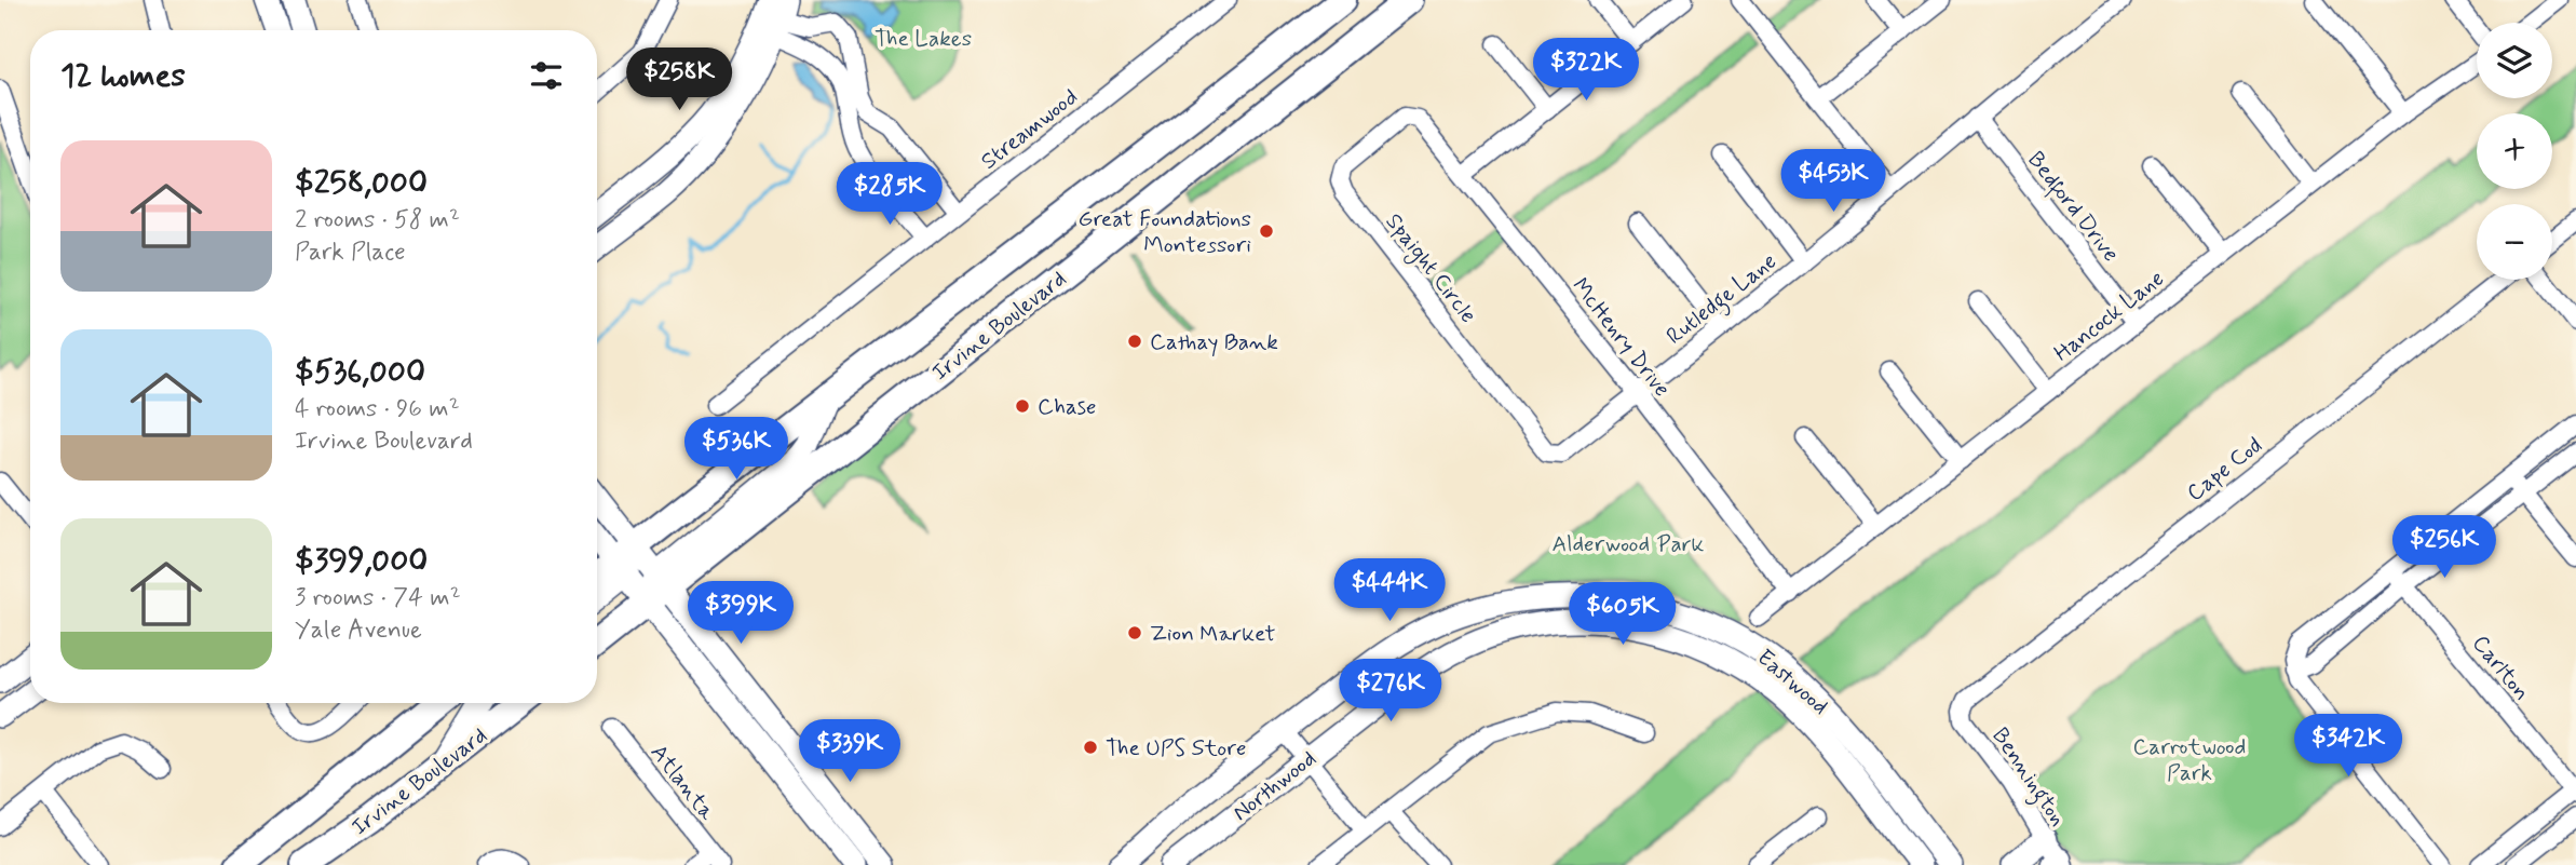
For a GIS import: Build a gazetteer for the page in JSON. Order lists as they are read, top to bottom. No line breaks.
{"streets":{"main road":["Irvine Boulevard"],"street":["Streamwood","Bedford Drive","Spaight Circle","Rutledge Lane","Hancock Lane","McHenry Drive","Cape Cod","Carlton","Eastwood","Bennington","Atlanta","Northwood"]},"crossings":[["Bedford Drive","Rutledge Lane"],["Bedford Drive","Hancock Lane"],["Spaight Circle","Rutledge Lane"],["Spaight Circle","McHenry Drive"],["Rutledge Lane","McHenry Drive"],["Hancock Lane","McHenry Drive"],["Cape Cod","Bennington"],["Eastwood","Northwood"]],"parks":["The Lakes","Alderwood Park","Carrotwood Park"],"places":["Great Foundations Montessori","Cathay Bank","Chase","Zion Market","The UPS Store"],"page":{"map_buttons":["+","−"],"heading":"12 homes","price":["$322K","$258K","$453K","$285K","$536K","$256K","$444K","$399K","$605K","$276K","$342K","$339K"],"list":[{"name":"$258,000","note":"2 rooms · 58 m² · Park Place"},{"name":"$536,000","note":"4 rooms · 96 m² · Irvine Boulevard"},{"name":"$399,000","note":"3 rooms · 74 m² · Yale Avenue"}]}}
